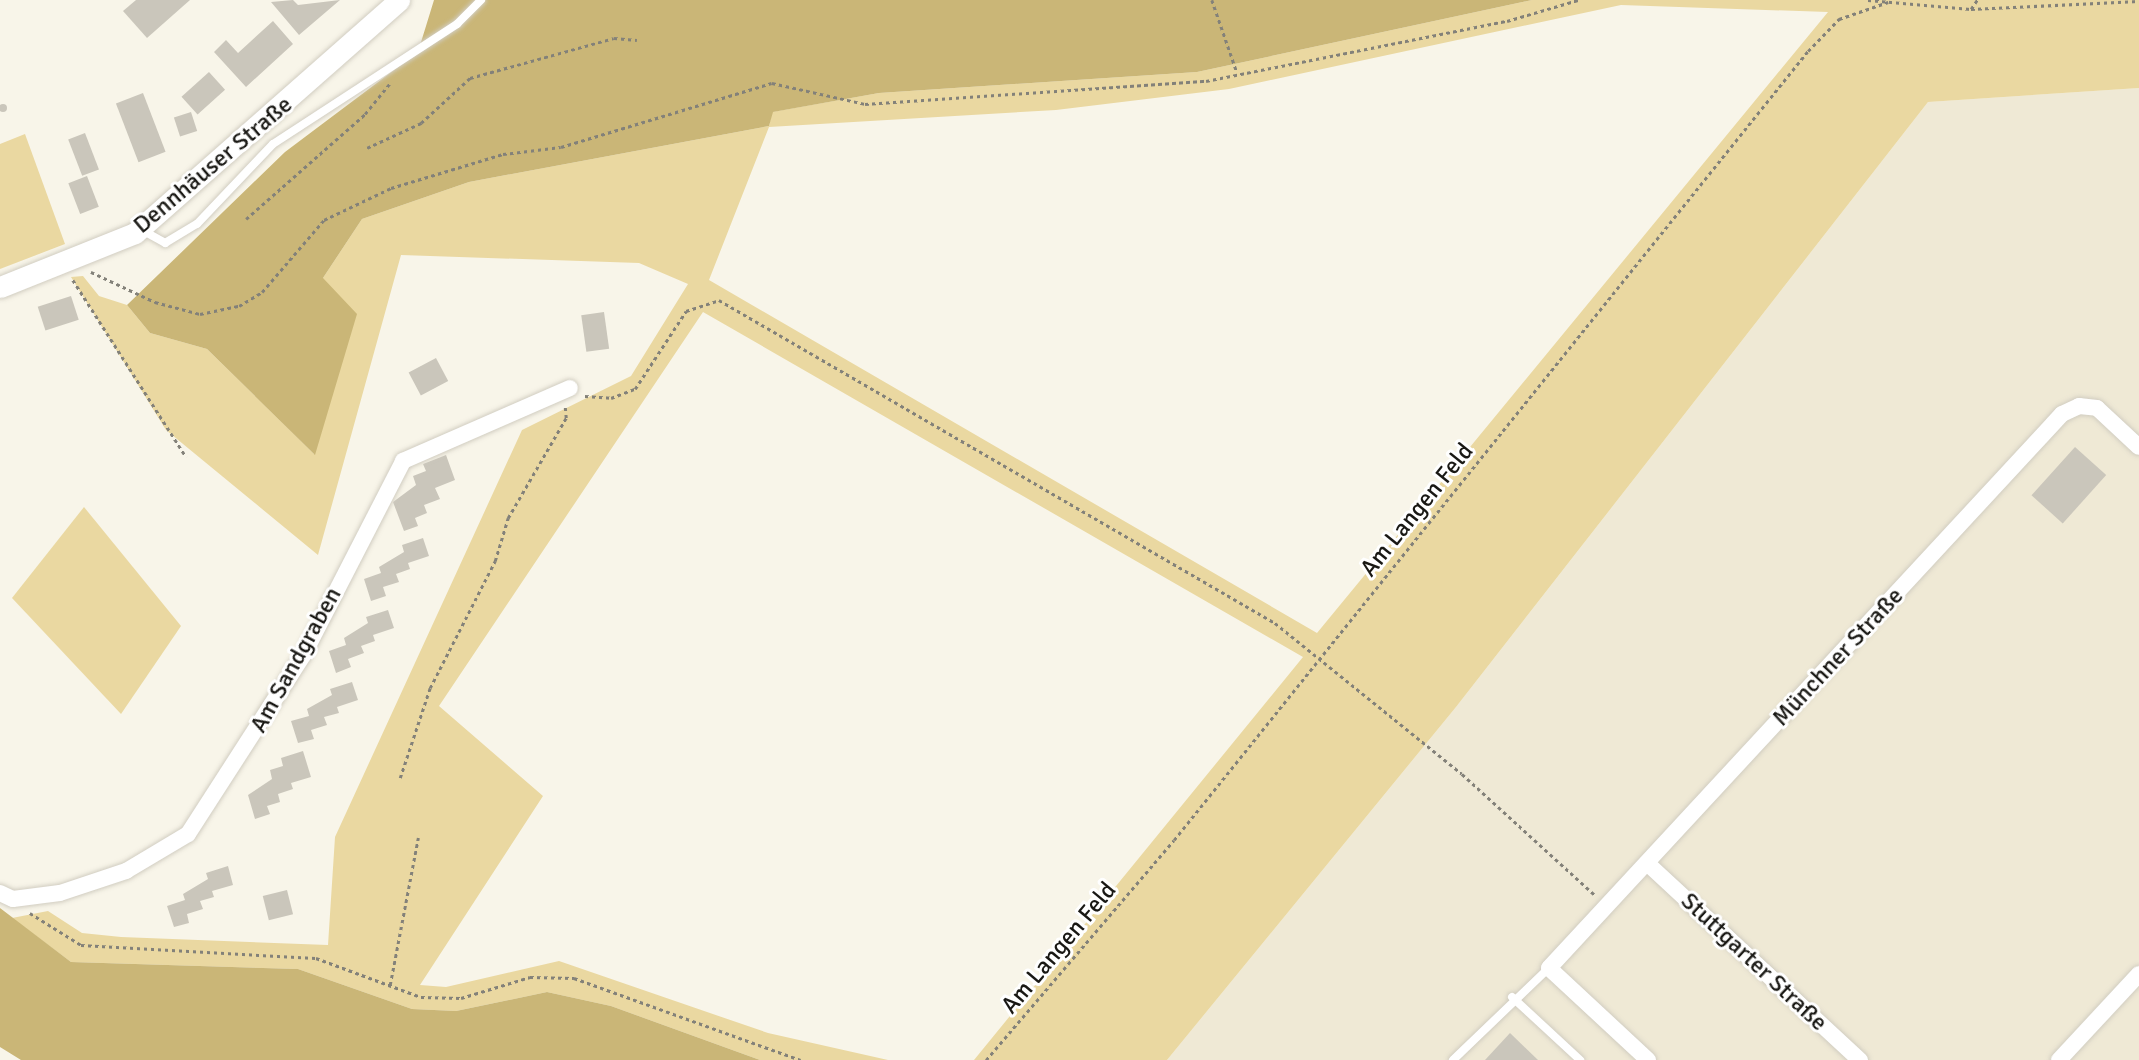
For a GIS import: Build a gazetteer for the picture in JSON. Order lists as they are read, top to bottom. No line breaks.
{"streets":{"street":["Dennhäuser Straße","Münchner Straße","Am Sandgraben","Stuttgarter Straße"],"path":["Am Langen Feld"]},"crossings":[["Münchner Straße","Stuttgarter Straße"]]}
